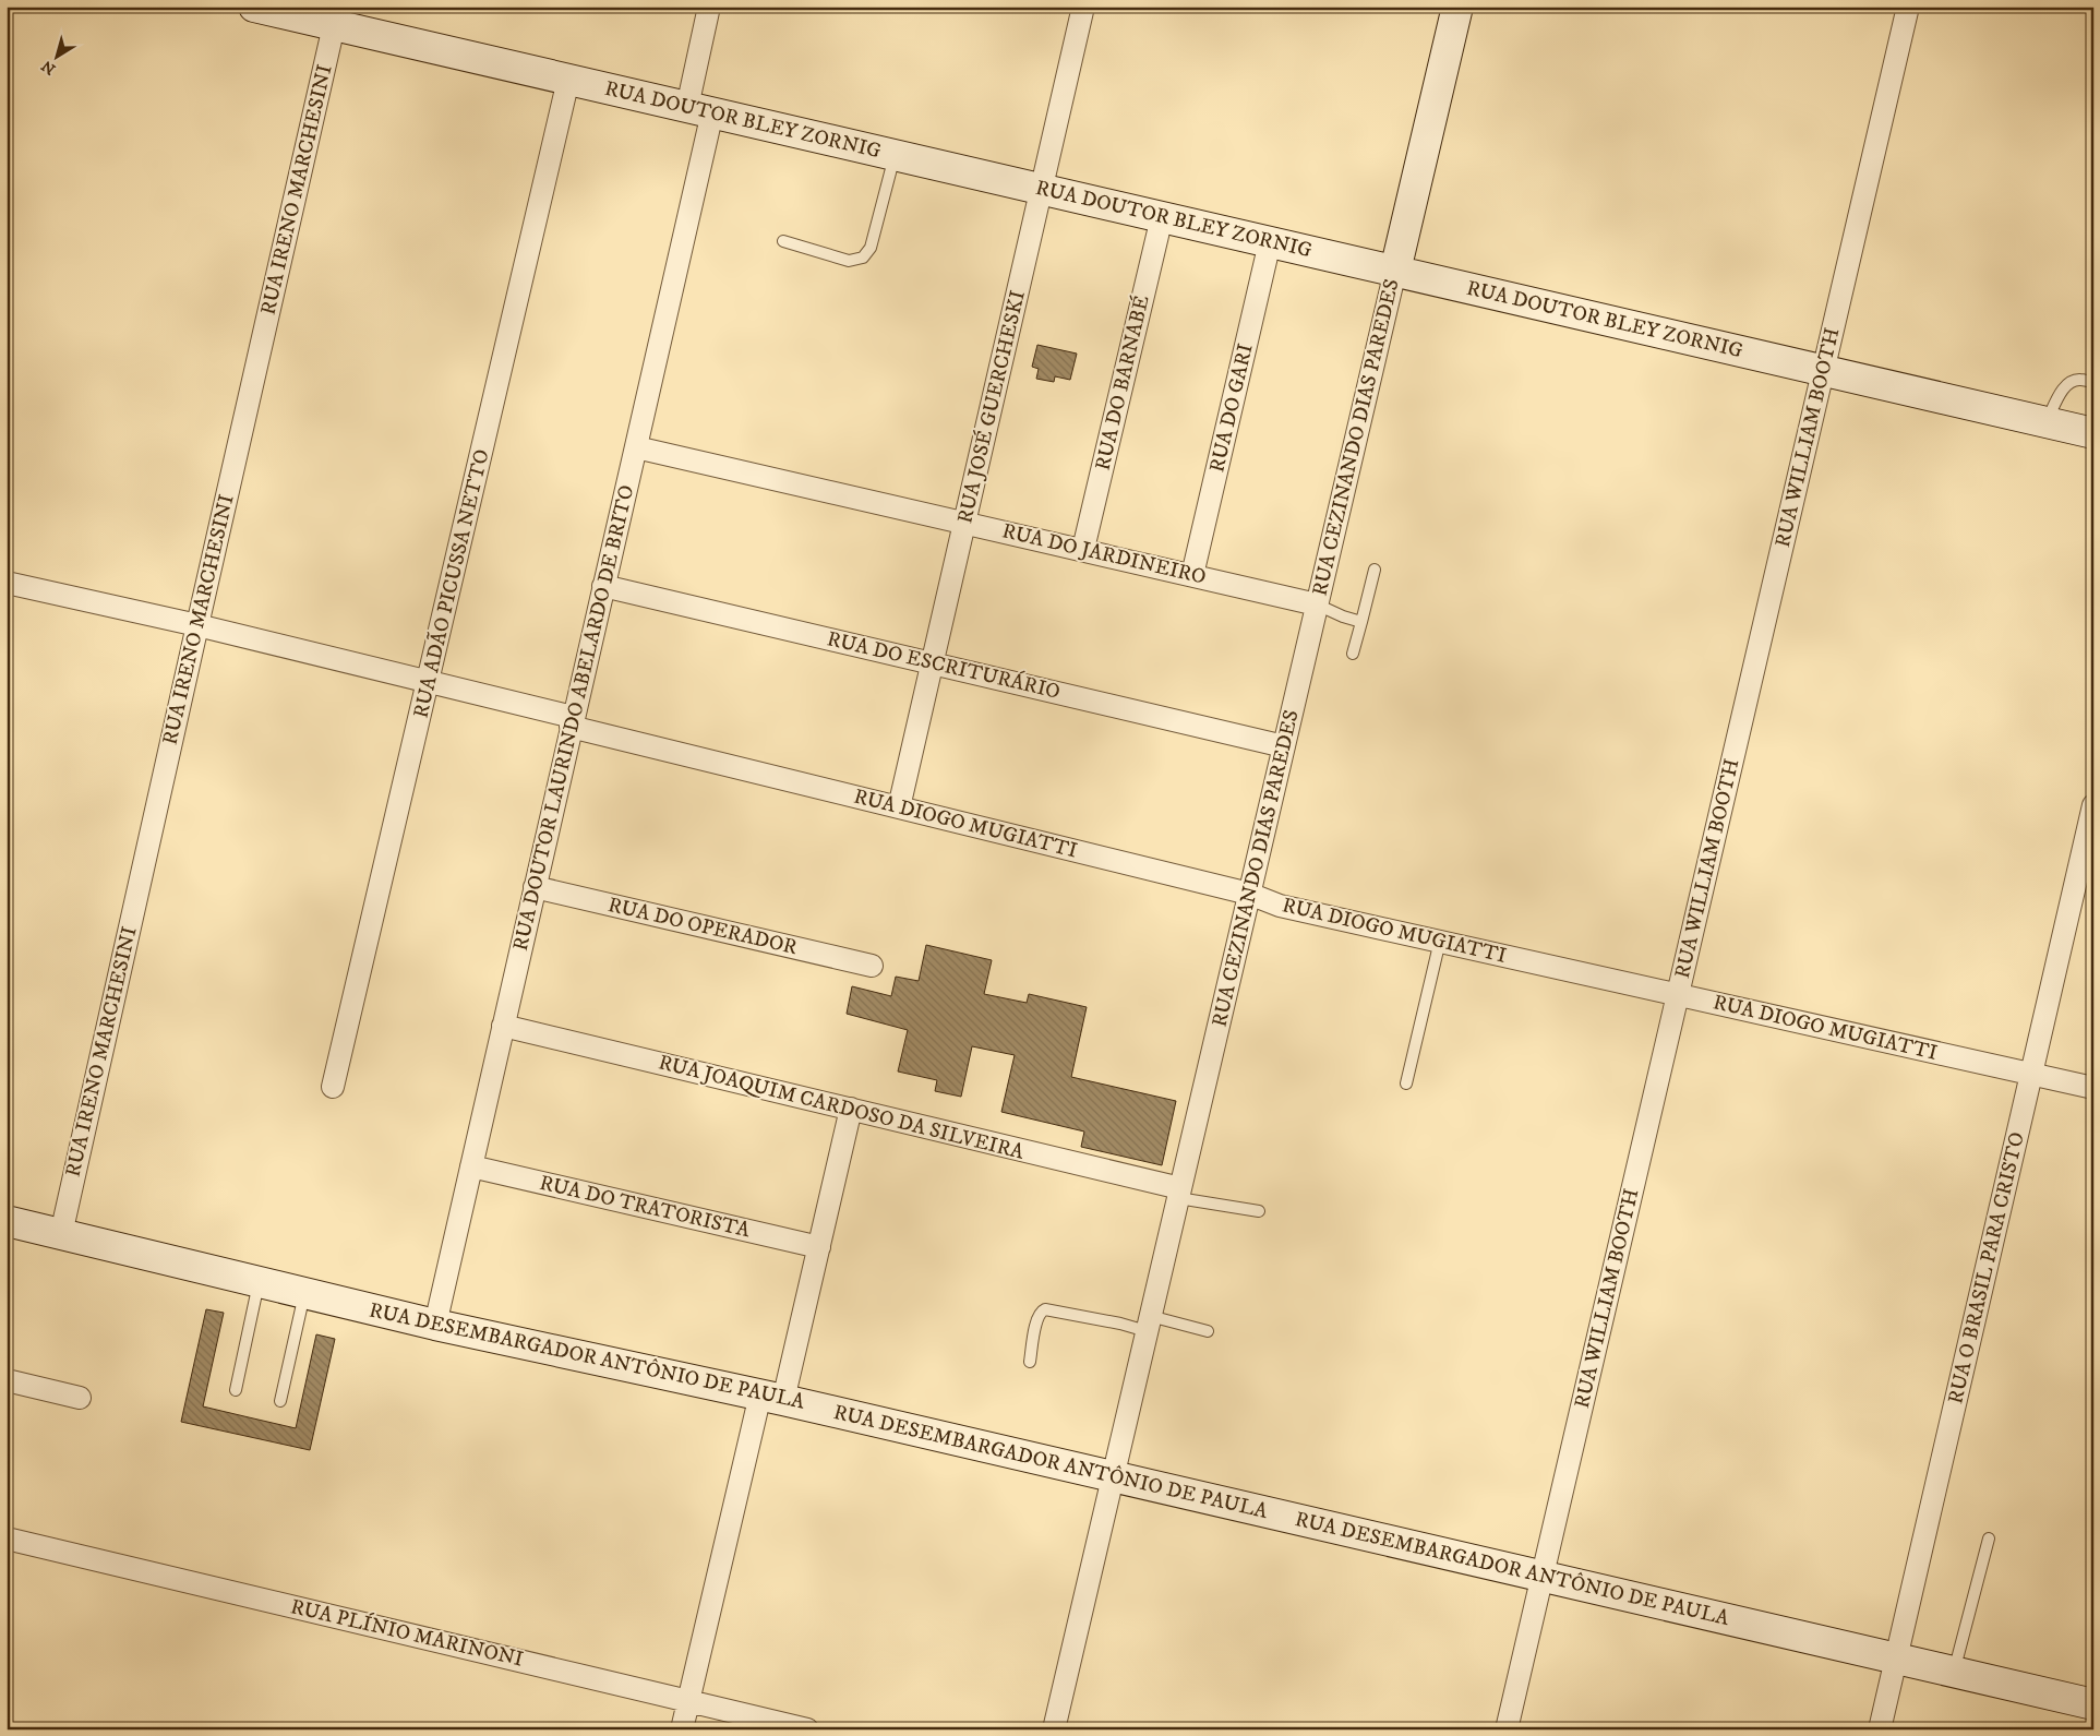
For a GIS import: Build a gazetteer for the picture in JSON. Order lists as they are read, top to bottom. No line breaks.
{"streets":{"street":["RUA DOUTOR BLEY ZORNIG","RUA IRENO MARCHESINI","RUA DO BARNABÉ","RUA JOSÉ GUERCHESKI","RUA DO GARI","RUA CEZINANDO DIAS PAREDES","RUA WILLIAM BOOTH","RUA DO JARDINEIRO","RUA ADÃO PICUSSA NETTO","RUA DO ESCRITURÁRIO","RUA DOUTOR LAURINDO ABELARDO DE BRITO","RUA DIOGO MUGIATTI","RUA DO OPERADOR","RUA JOAQUIM CARDOSO DA SILVEIRA","RUA DO TRATORISTA","RUA O BRASIL PARA CRISTO","RUA DESEMBARGADOR ANTÔNIO DE PAULA","RUA PLÍNIO MARINONI"]},"crossings":[["RUA DOUTOR BLEY ZORNIG","RUA IRENO MARCHESINI"],["RUA DOUTOR BLEY ZORNIG","RUA DO BARNABÉ"],["RUA DOUTOR BLEY ZORNIG","RUA JOSÉ GUERCHESKI"],["RUA DOUTOR BLEY ZORNIG","RUA DO GARI"],["RUA DOUTOR BLEY ZORNIG","RUA CEZINANDO DIAS PAREDES"],["RUA DOUTOR BLEY ZORNIG","RUA WILLIAM BOOTH"],["RUA DOUTOR BLEY ZORNIG","RUA ADÃO PICUSSA NETTO"],["RUA DOUTOR BLEY ZORNIG","RUA DOUTOR LAURINDO ABELARDO DE BRITO"],["RUA IRENO MARCHESINI","RUA DIOGO MUGIATTI"],["RUA IRENO MARCHESINI","RUA DESEMBARGADOR ANTÔNIO DE PAULA"],["RUA DO BARNABÉ","RUA DO JARDINEIRO"],["RUA JOSÉ GUERCHESKI","RUA DO JARDINEIRO"],["RUA JOSÉ GUERCHESKI","RUA DO ESCRITURÁRIO"],["RUA JOSÉ GUERCHESKI","RUA DIOGO MUGIATTI"],["RUA DO GARI","RUA DO JARDINEIRO"],["RUA CEZINANDO DIAS PAREDES","RUA DO JARDINEIRO"],["RUA CEZINANDO DIAS PAREDES","RUA DO ESCRITURÁRIO"],["RUA CEZINANDO DIAS PAREDES","RUA DIOGO MUGIATTI"],["RUA CEZINANDO DIAS PAREDES","RUA JOAQUIM CARDOSO DA SILVEIRA"],["RUA CEZINANDO DIAS PAREDES","RUA DESEMBARGADOR ANTÔNIO DE PAULA"],["RUA WILLIAM BOOTH","RUA DIOGO MUGIATTI"],["RUA WILLIAM BOOTH","RUA DESEMBARGADOR ANTÔNIO DE PAULA"],["RUA DO JARDINEIRO","RUA DOUTOR LAURINDO ABELARDO DE BRITO"],["RUA ADÃO PICUSSA NETTO","RUA DIOGO MUGIATTI"],["RUA DO ESCRITURÁRIO","RUA DOUTOR LAURINDO ABELARDO DE BRITO"],["RUA DOUTOR LAURINDO ABELARDO DE BRITO","RUA DIOGO MUGIATTI"],["RUA DOUTOR LAURINDO ABELARDO DE BRITO","RUA DO OPERADOR"],["RUA DOUTOR LAURINDO ABELARDO DE BRITO","RUA JOAQUIM CARDOSO DA SILVEIRA"],["RUA DOUTOR LAURINDO ABELARDO DE BRITO","RUA DO TRATORISTA"],["RUA DOUTOR LAURINDO ABELARDO DE BRITO","RUA DESEMBARGADOR ANTÔNIO DE PAULA"],["RUA DIOGO MUGIATTI","RUA O BRASIL PARA CRISTO"],["RUA O BRASIL PARA CRISTO","RUA DESEMBARGADOR ANTÔNIO DE PAULA"]],"north":"bottom left"}
